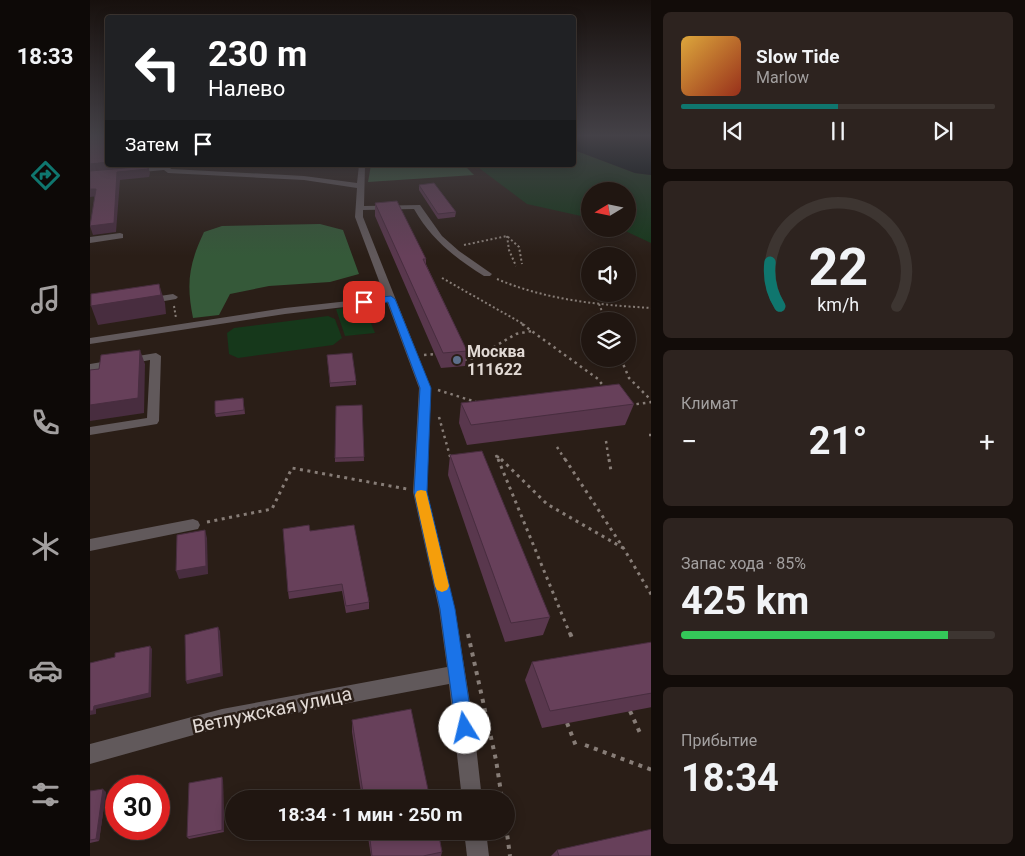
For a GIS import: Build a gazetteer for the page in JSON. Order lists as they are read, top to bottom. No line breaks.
{"streets":{"street":["Ветлужская улица"]},"places":["Москва 111622"],"north":"left","page":{"tabs":"18:33","turn":["230 m","Налево"],"song":["Slow Tide","Marlow"],"then":"Затем","tile":["Климат",["Запас хода · 85%","425 km"],["Прибытие","18:34"]],"heat":["−","21°","+"],"limit":"30","trip":"18:34 · 1 мин · 250 m","gauge":["22","km/h"]}}
